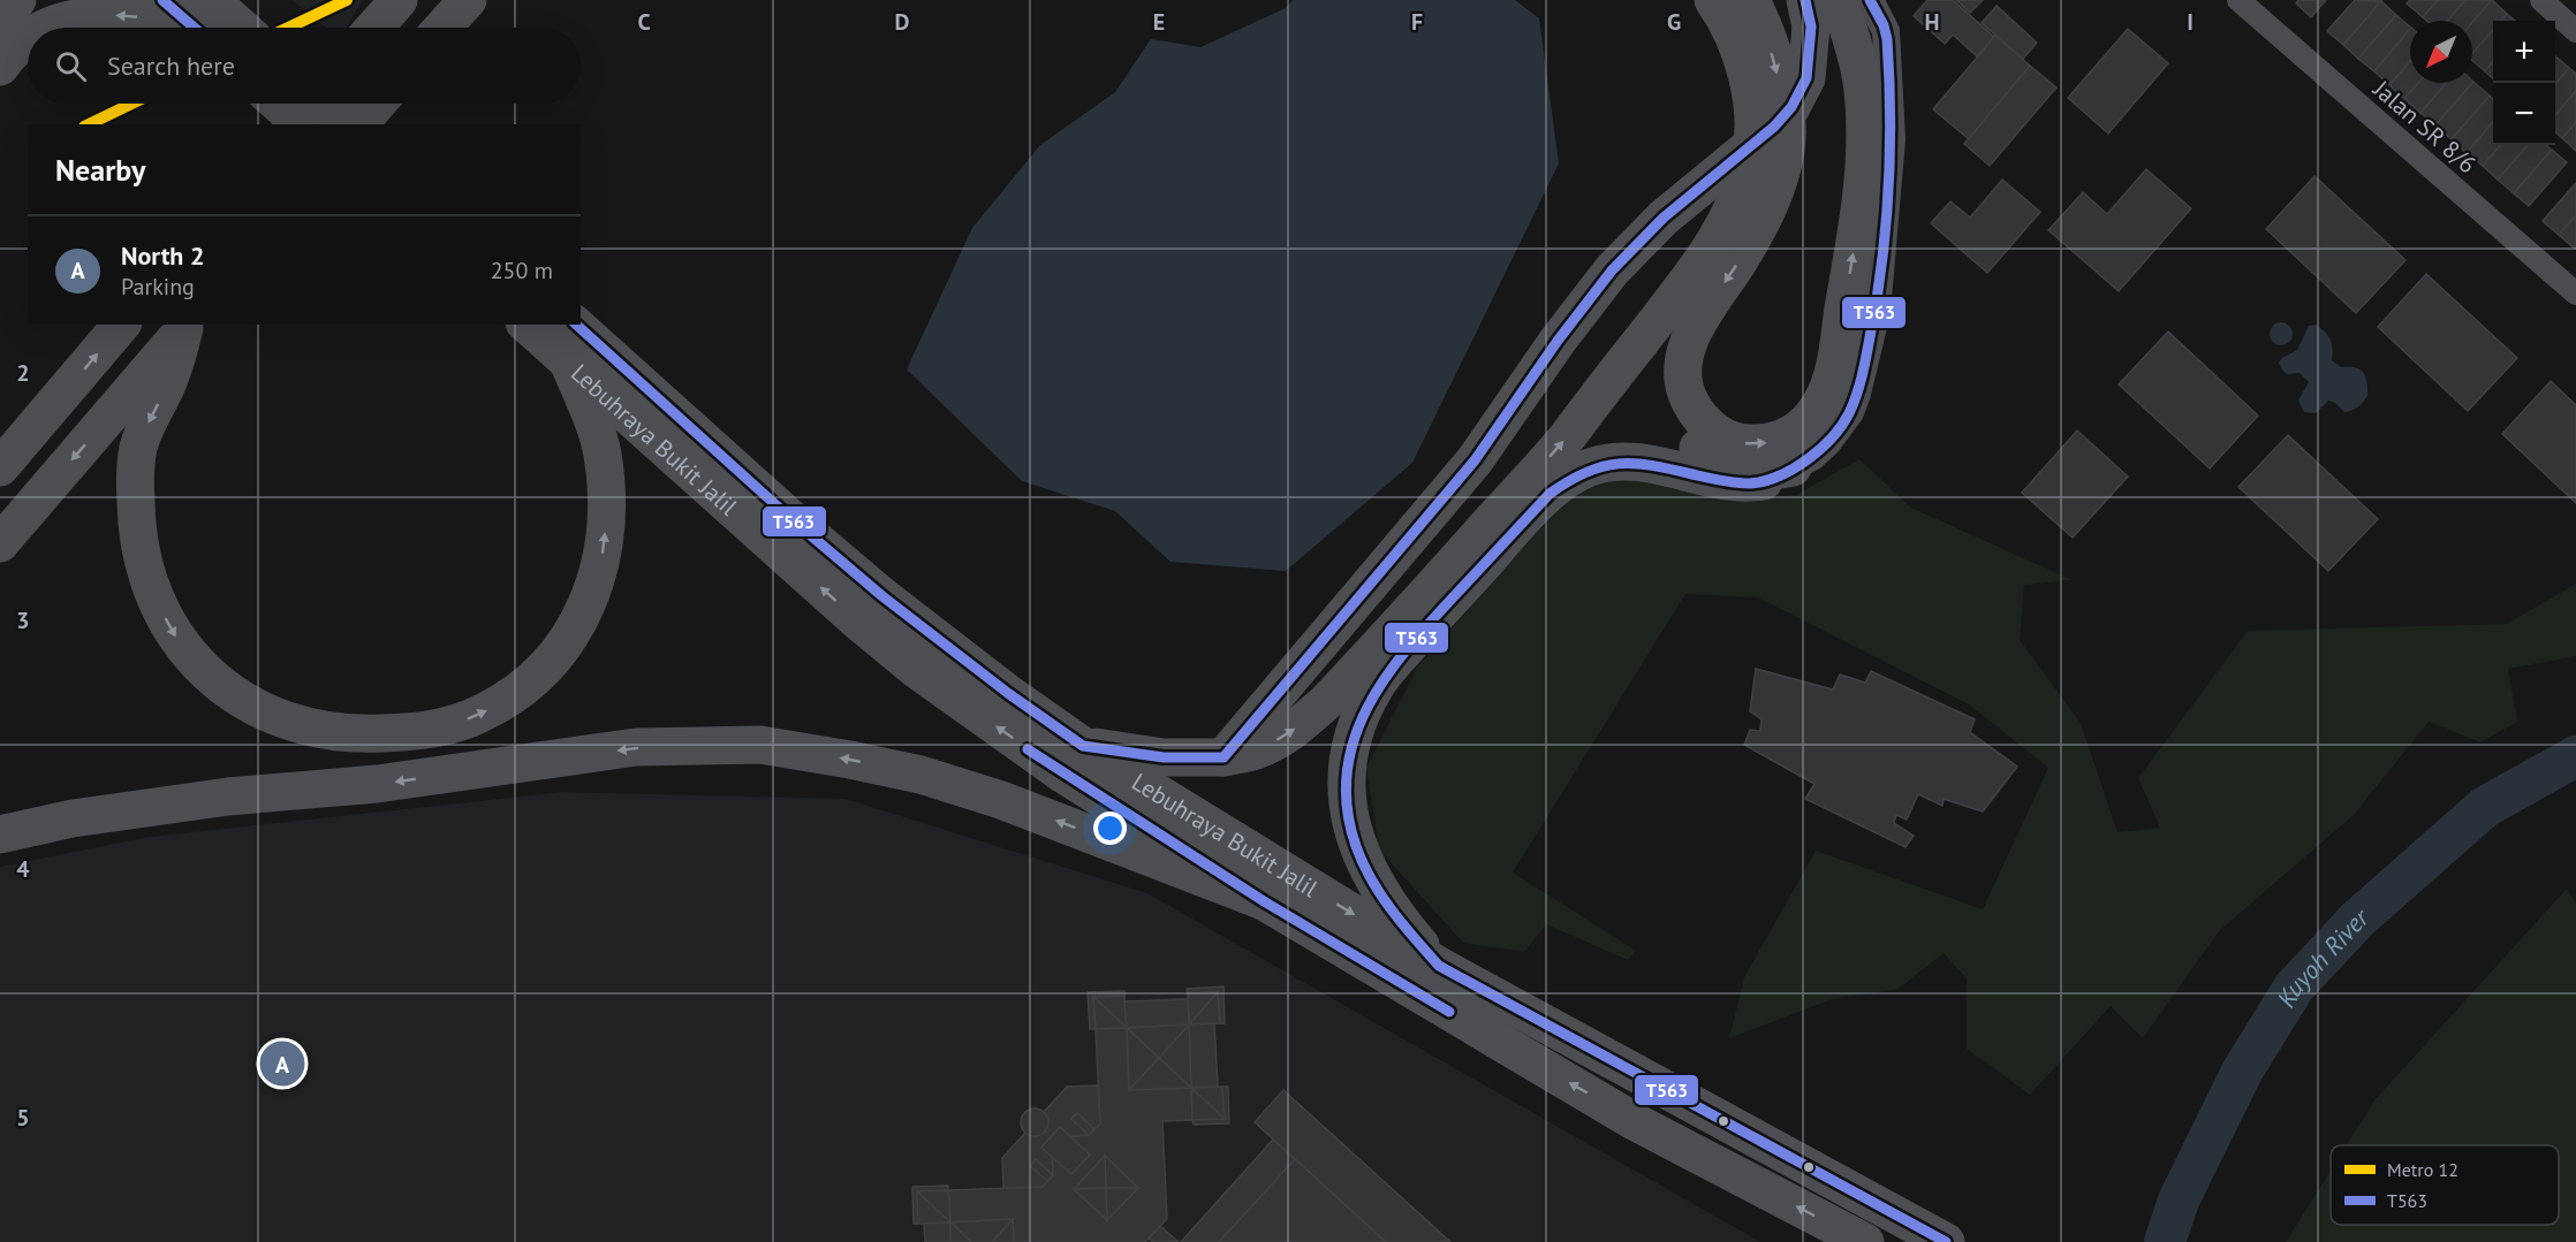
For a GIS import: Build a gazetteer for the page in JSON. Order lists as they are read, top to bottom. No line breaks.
{"streets":{"highway":["Lebuhraya Bukit Jalil"],"street":["Jalan SR 8/6"]},"water":["Kuyoh River"],"lines":["metro line 12","transit line T563"],"legend":["Metro 12","T563"],"north":"bottom left","page":{"map_buttons":["+","−"],"search":"Search here","heading":"Nearby","list":[{"mark":"A","name":"North 2","note":"Parking","value":"250 m"}],"pins":"A"},"grid":{"columns":["C","D","E","F","G","H","I"],"rows":["2","3","4","5"]}}
